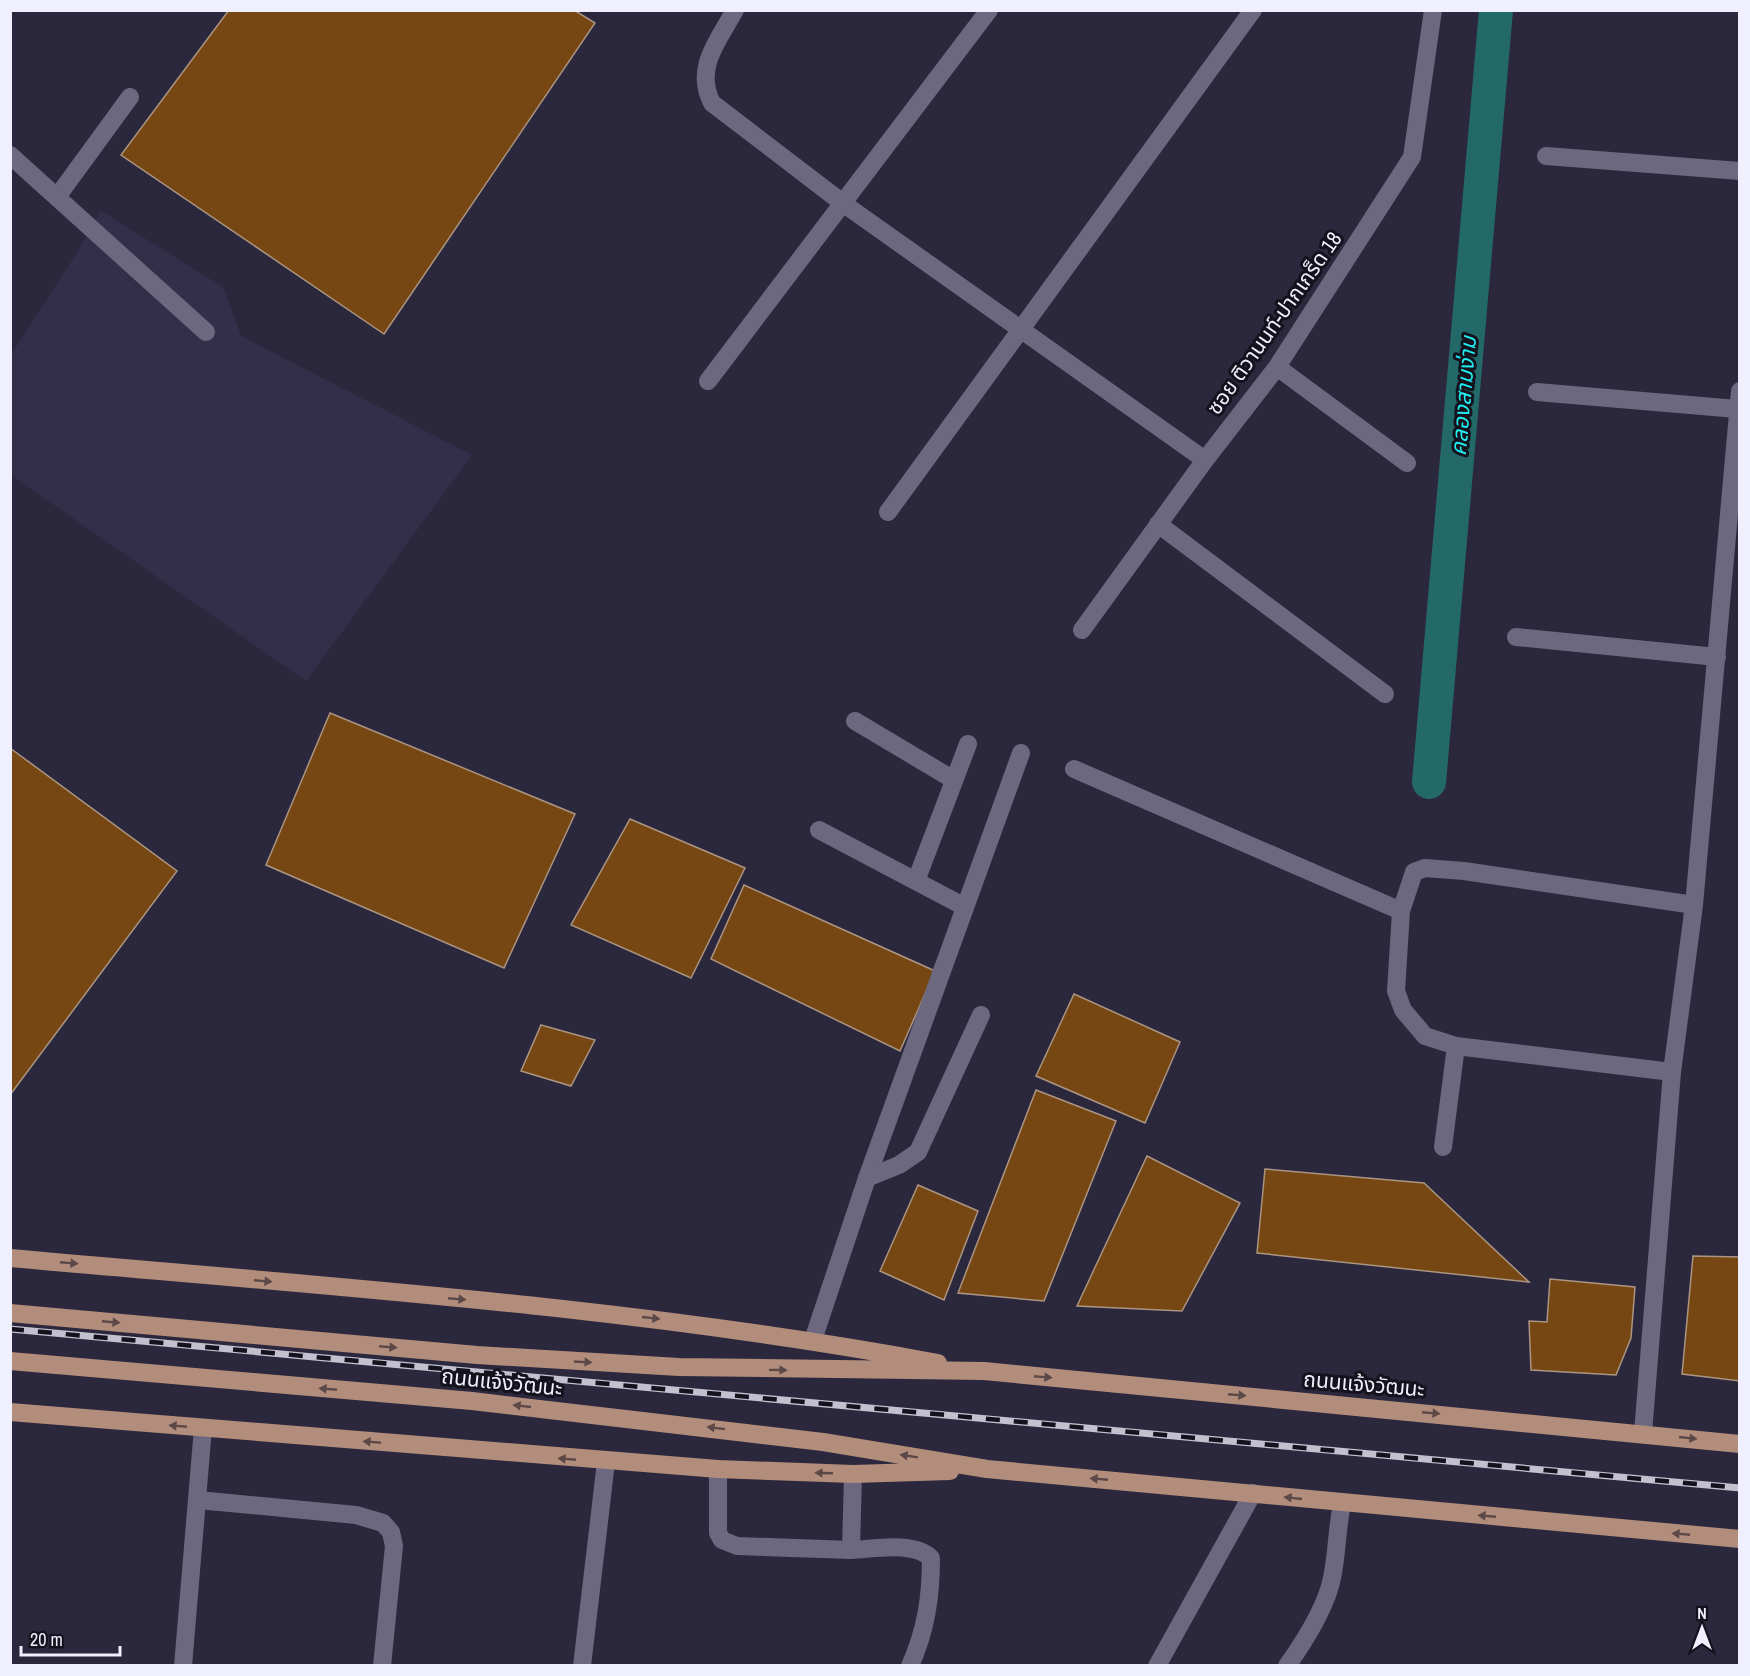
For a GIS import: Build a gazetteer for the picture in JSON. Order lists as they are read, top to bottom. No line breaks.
{"streets":{"main road":["ถนนแจ้งวัฒนะ"],"street":["ซอย ติวานนท์-ปากเกร็ด 18"]},"water":["คลองสามง่าม"],"scale_bar":"20 m","north":"top"}
